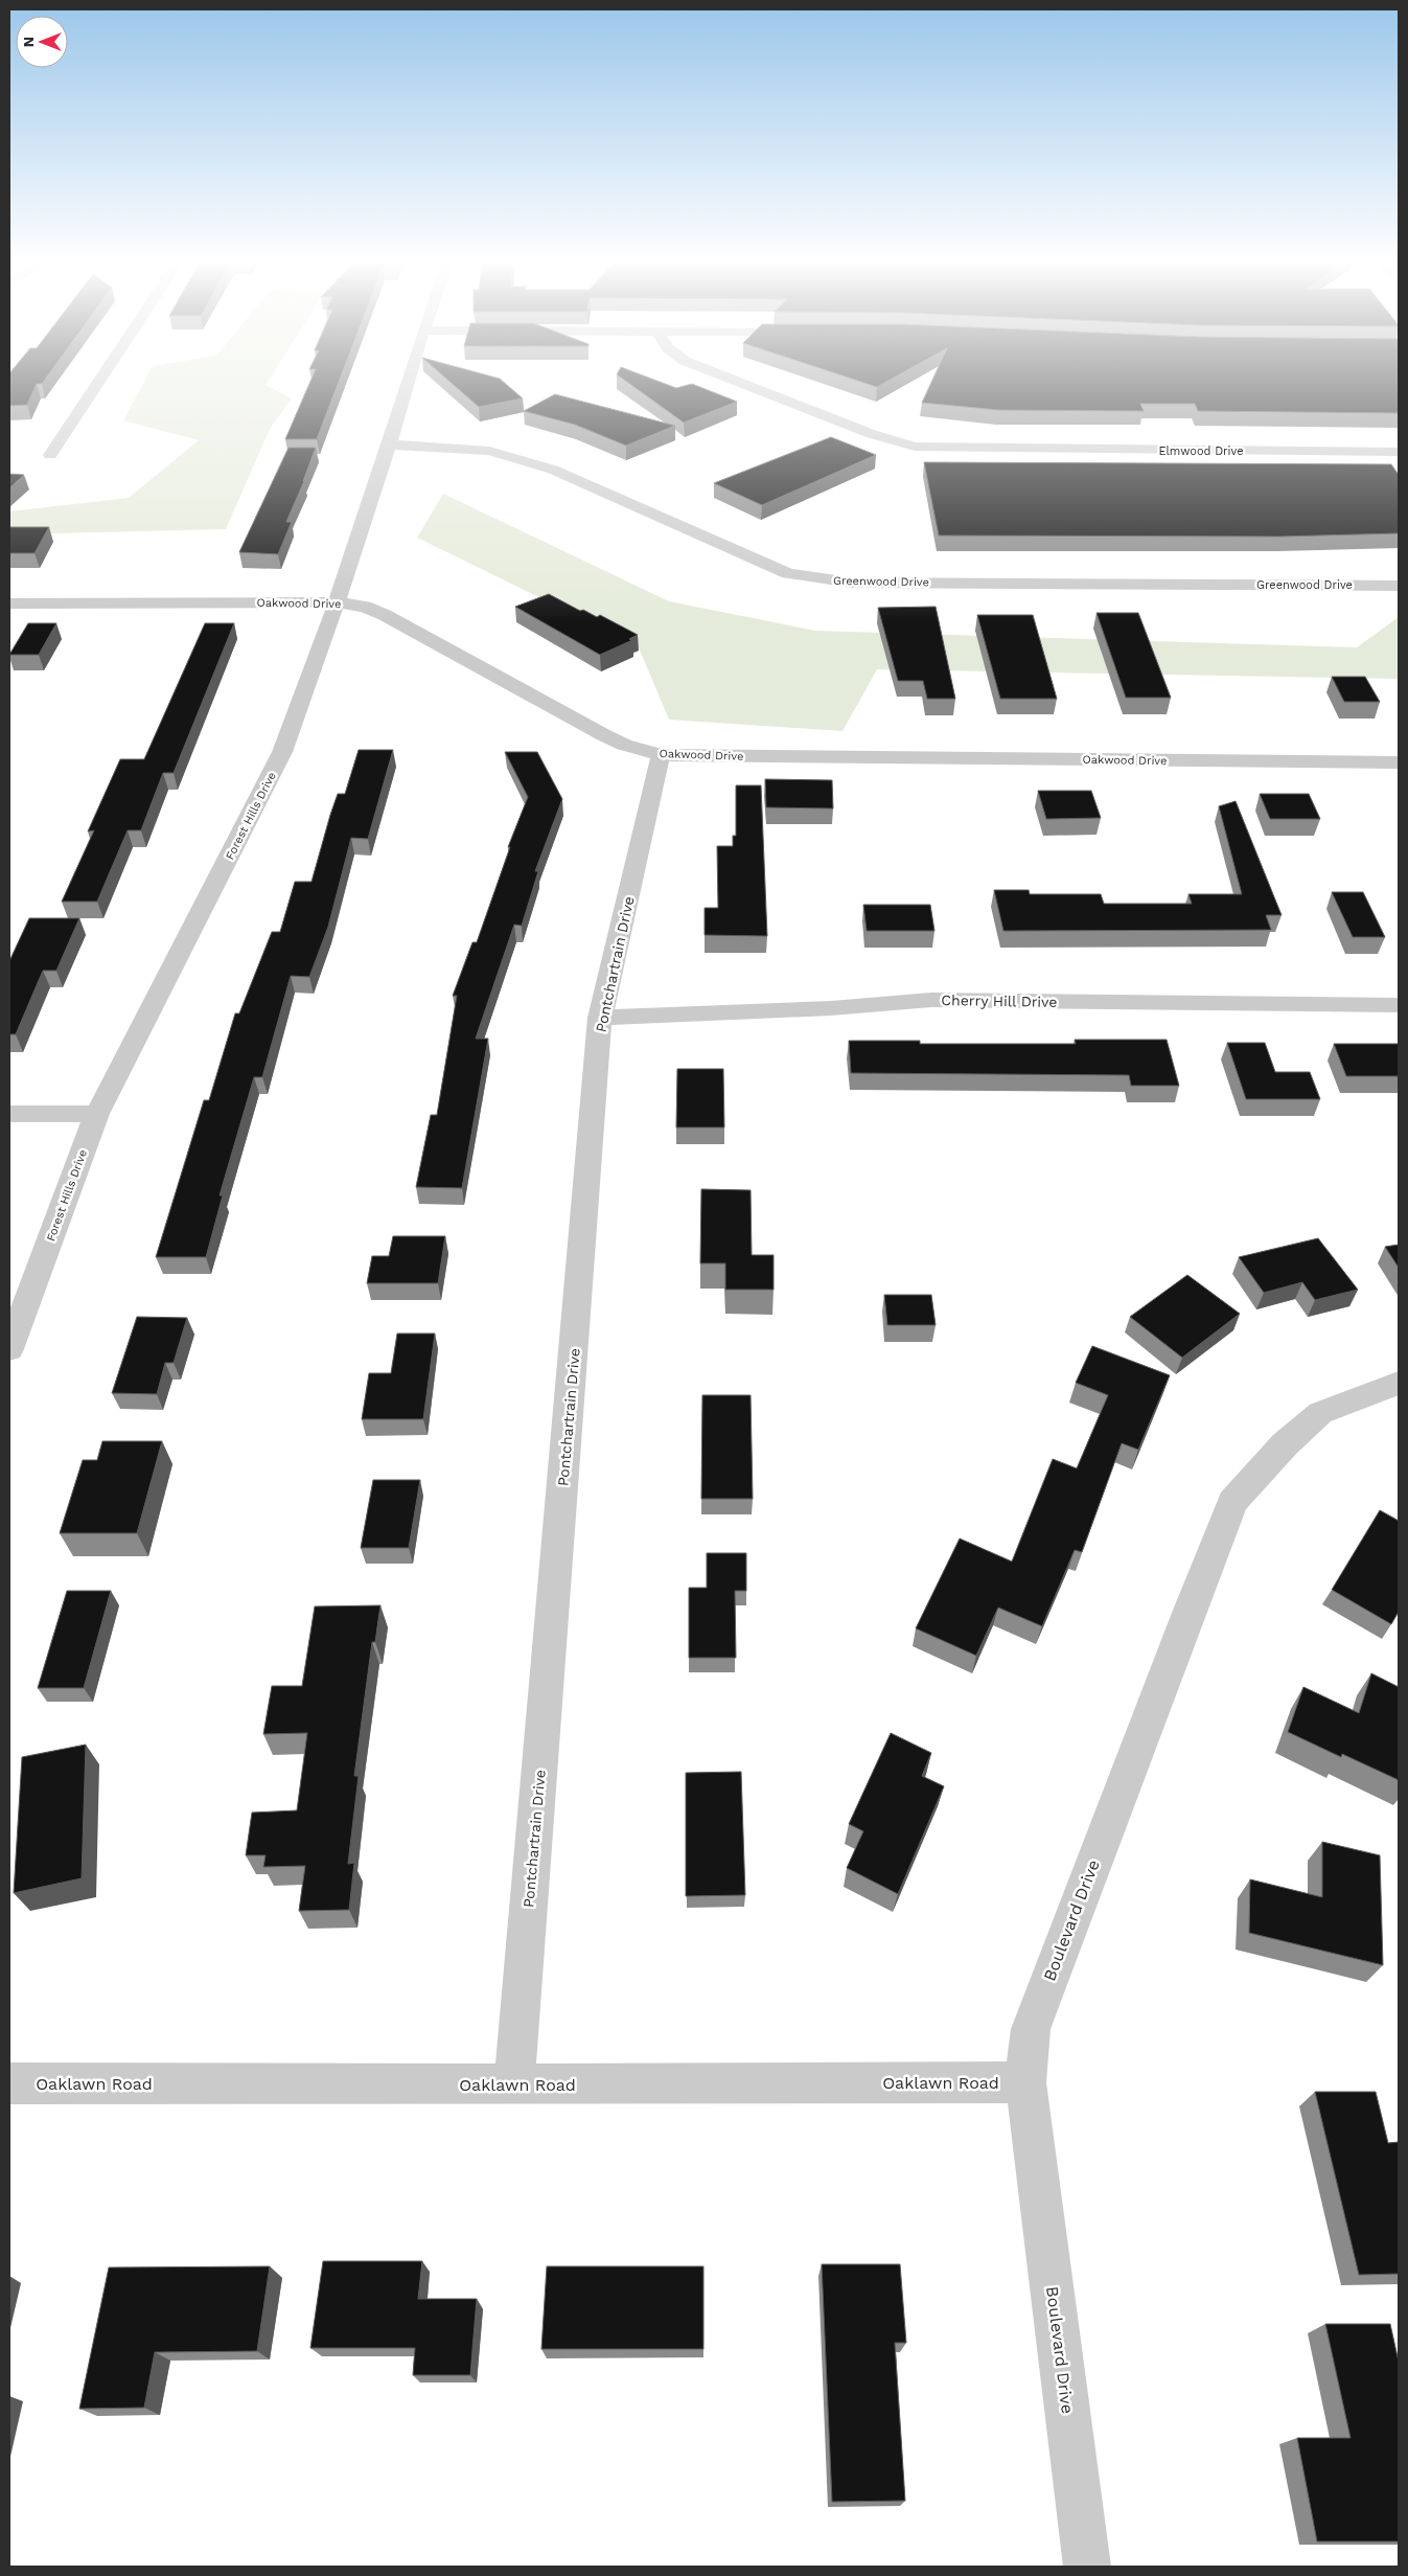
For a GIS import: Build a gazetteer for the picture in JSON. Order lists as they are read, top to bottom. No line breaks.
{"streets":{"street":["Elmwood Drive","Greenwood Drive","Oakwood Drive","Forest Hills Drive","Pontchartrain Drive","Cherry Hill Drive","Boulevard Drive","Oaklawn Road"]},"crossings":[["Greenwood Drive","Forest Hills Drive"],["Oakwood Drive","Forest Hills Drive"],["Oakwood Drive","Pontchartrain Drive"],["Pontchartrain Drive","Cherry Hill Drive"],["Pontchartrain Drive","Oaklawn Road"],["Boulevard Drive","Oaklawn Road"]],"north":"left"}
